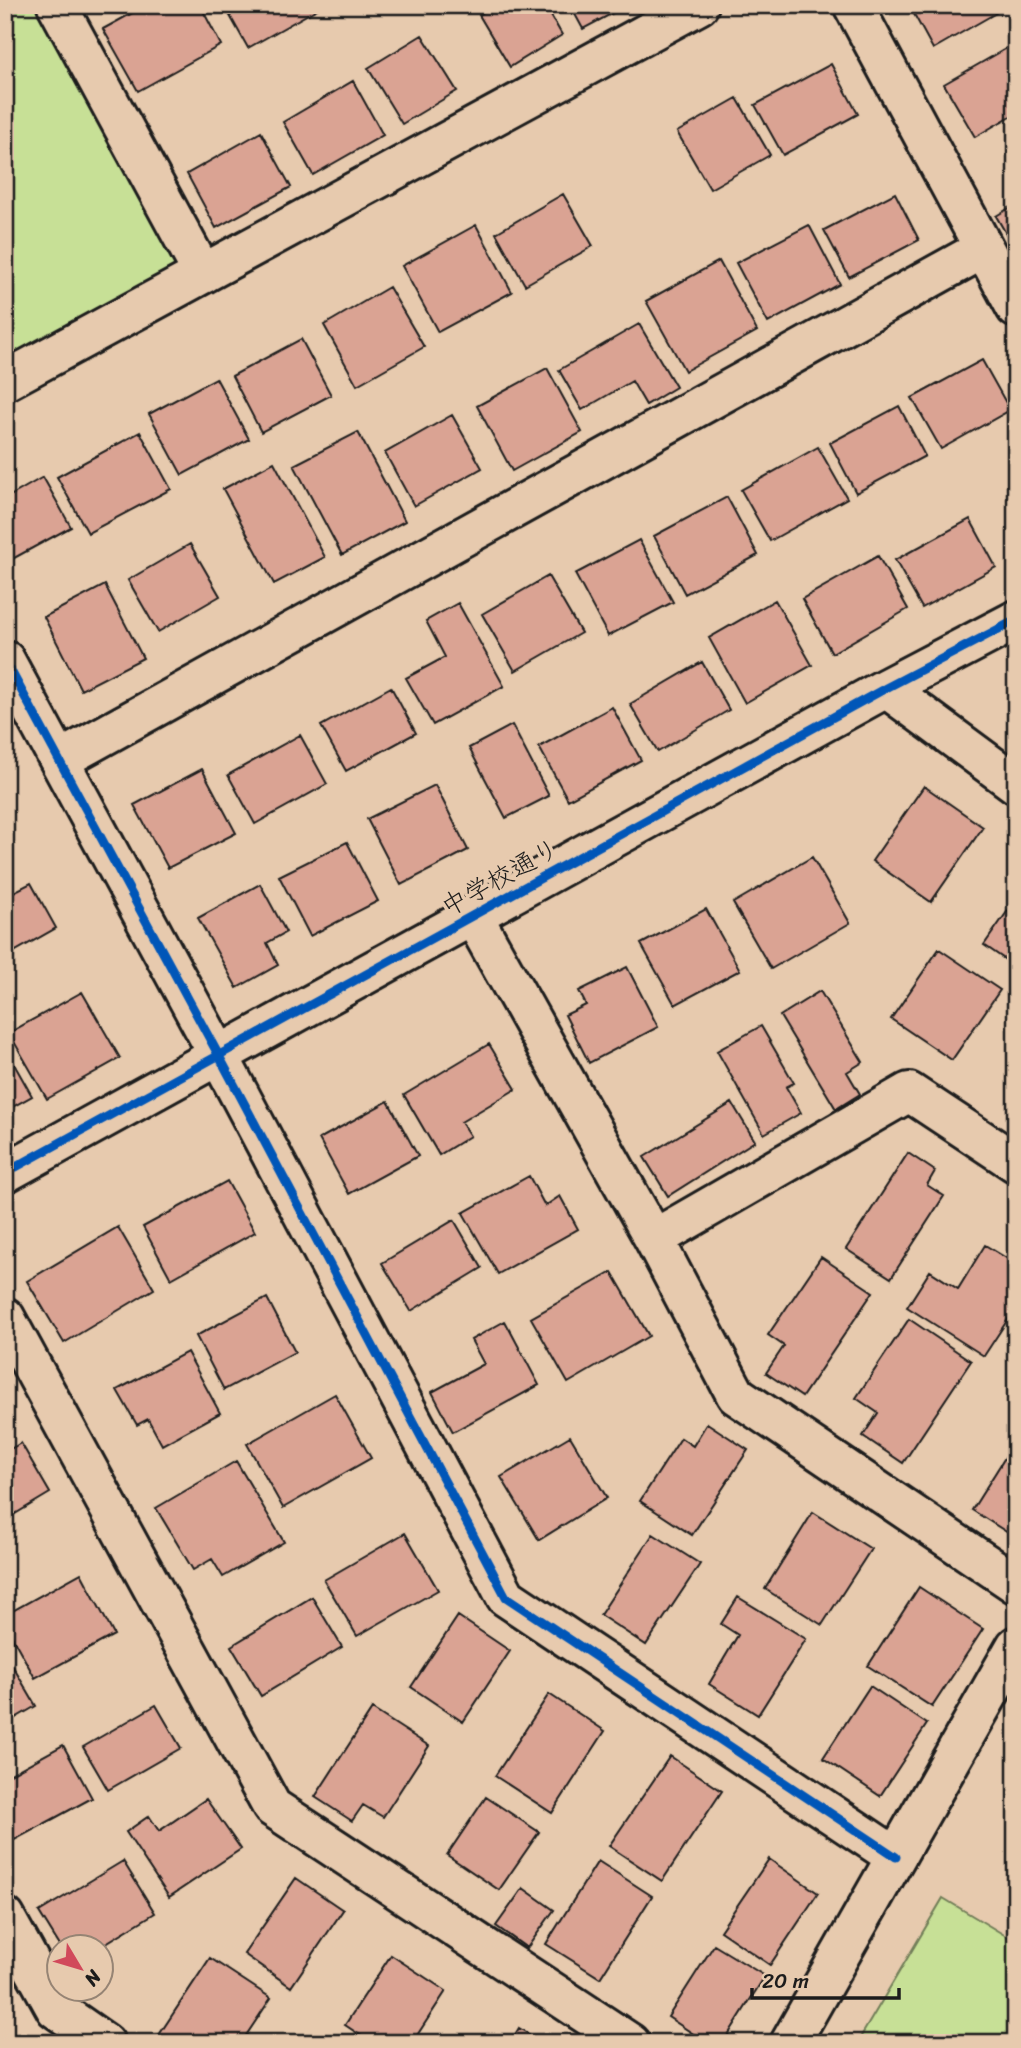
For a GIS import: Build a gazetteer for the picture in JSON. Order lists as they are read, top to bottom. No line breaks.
{"streets":{"street":["中学校通り"]},"scale_bar":"20 m","north":"bottom right"}
